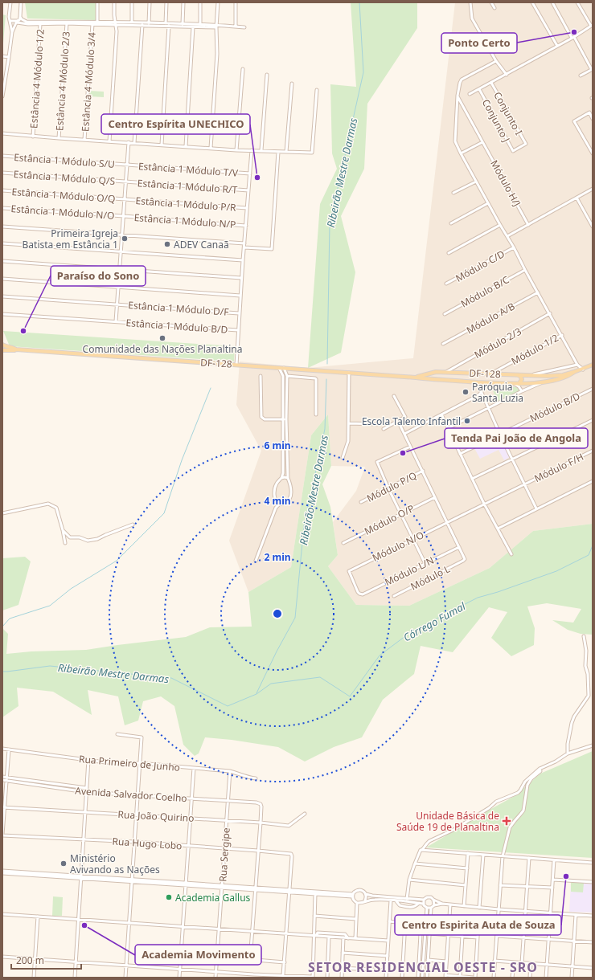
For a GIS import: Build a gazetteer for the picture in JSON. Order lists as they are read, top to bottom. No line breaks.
{"streets":{"main road":["DF-128"],"street":["Estância 4 Módulo 1/2","Estância 4 Módulo 2/3","Estância 4 Módulo 3/4","Conjunto I","Conjunto J","Estância 1 Módulo S/U","Estância 1 Módulo T/V","Estância 1 Módulo Q/S","Módulo H/J","Estância 1 Módulo R/T","Estância 1 Módulo O/Q","Estância 1 Módulo P/R","Estância 1 Módulo N/O","Estância 1 Módulo N/P","Módulo C/D","Módulo B/C","Estância 1 Módulo D/F","Módulo A/B","Estância 1 Módulo B/D","Módulo 2/3","Módulo 1/2","Módulo B/D","Módulo F/H","Módulo P/Q","Módulo O/P","Módulo N/O","Módulo L/N","Módulo L","Rua Primeiro de Junho","Avenida Salvador Coelho","Rua João Quirino","Rua Hugo Lobo","Rua Sergipe"]},"crossings":[["Conjunto I","Conjunto J"],["Estância 1 Módulo S/U","Estância 1 Módulo T/V"],["Estância 1 Módulo Q/S","Estância 1 Módulo R/T"],["Estância 1 Módulo O/Q","Estância 1 Módulo P/R"],["Estância 1 Módulo N/O","Estância 1 Módulo N/P"],["Módulo 2/3","DF-128"],["Módulo 1/2","DF-128"],["Módulo F/H","Módulo N/O"],["Módulo N/O","Módulo L/N"],["Módulo L/N","Módulo L"],["Rua Primeiro de Junho","Rua Sergipe"],["Avenida Salvador Coelho","Rua João Quirino"],["Avenida Salvador Coelho","Rua Sergipe"],["Rua João Quirino","Rua Sergipe"],["Rua Hugo Lobo","Rua Sergipe"]],"districts":["SETOR RESIDENCIAL OESTE - SRO"],"water":["Ribeirão Mestre Darmas","Córrego Fumal"],"places":{"other":["Ponto Certo","Centro Espírita UNECHICO","Primeira Igreja Batista em Estância 1","ADEV Canaã","Paraíso do Sono","Comunidade das Nações Planaltina","Paróquia Santa Luzia","Escola Talento Infantil","Tenda Pai João de Angola","Ministério Avivando as Nações","Centro Espirita Auta de Souza","Academia Gallus","Academia Movimento"],"health":["Unidade Básica de Saúde 19 de Planaltina"]},"scale_bar":"200 m","rings":["6 min","4 min","2 min"]}
